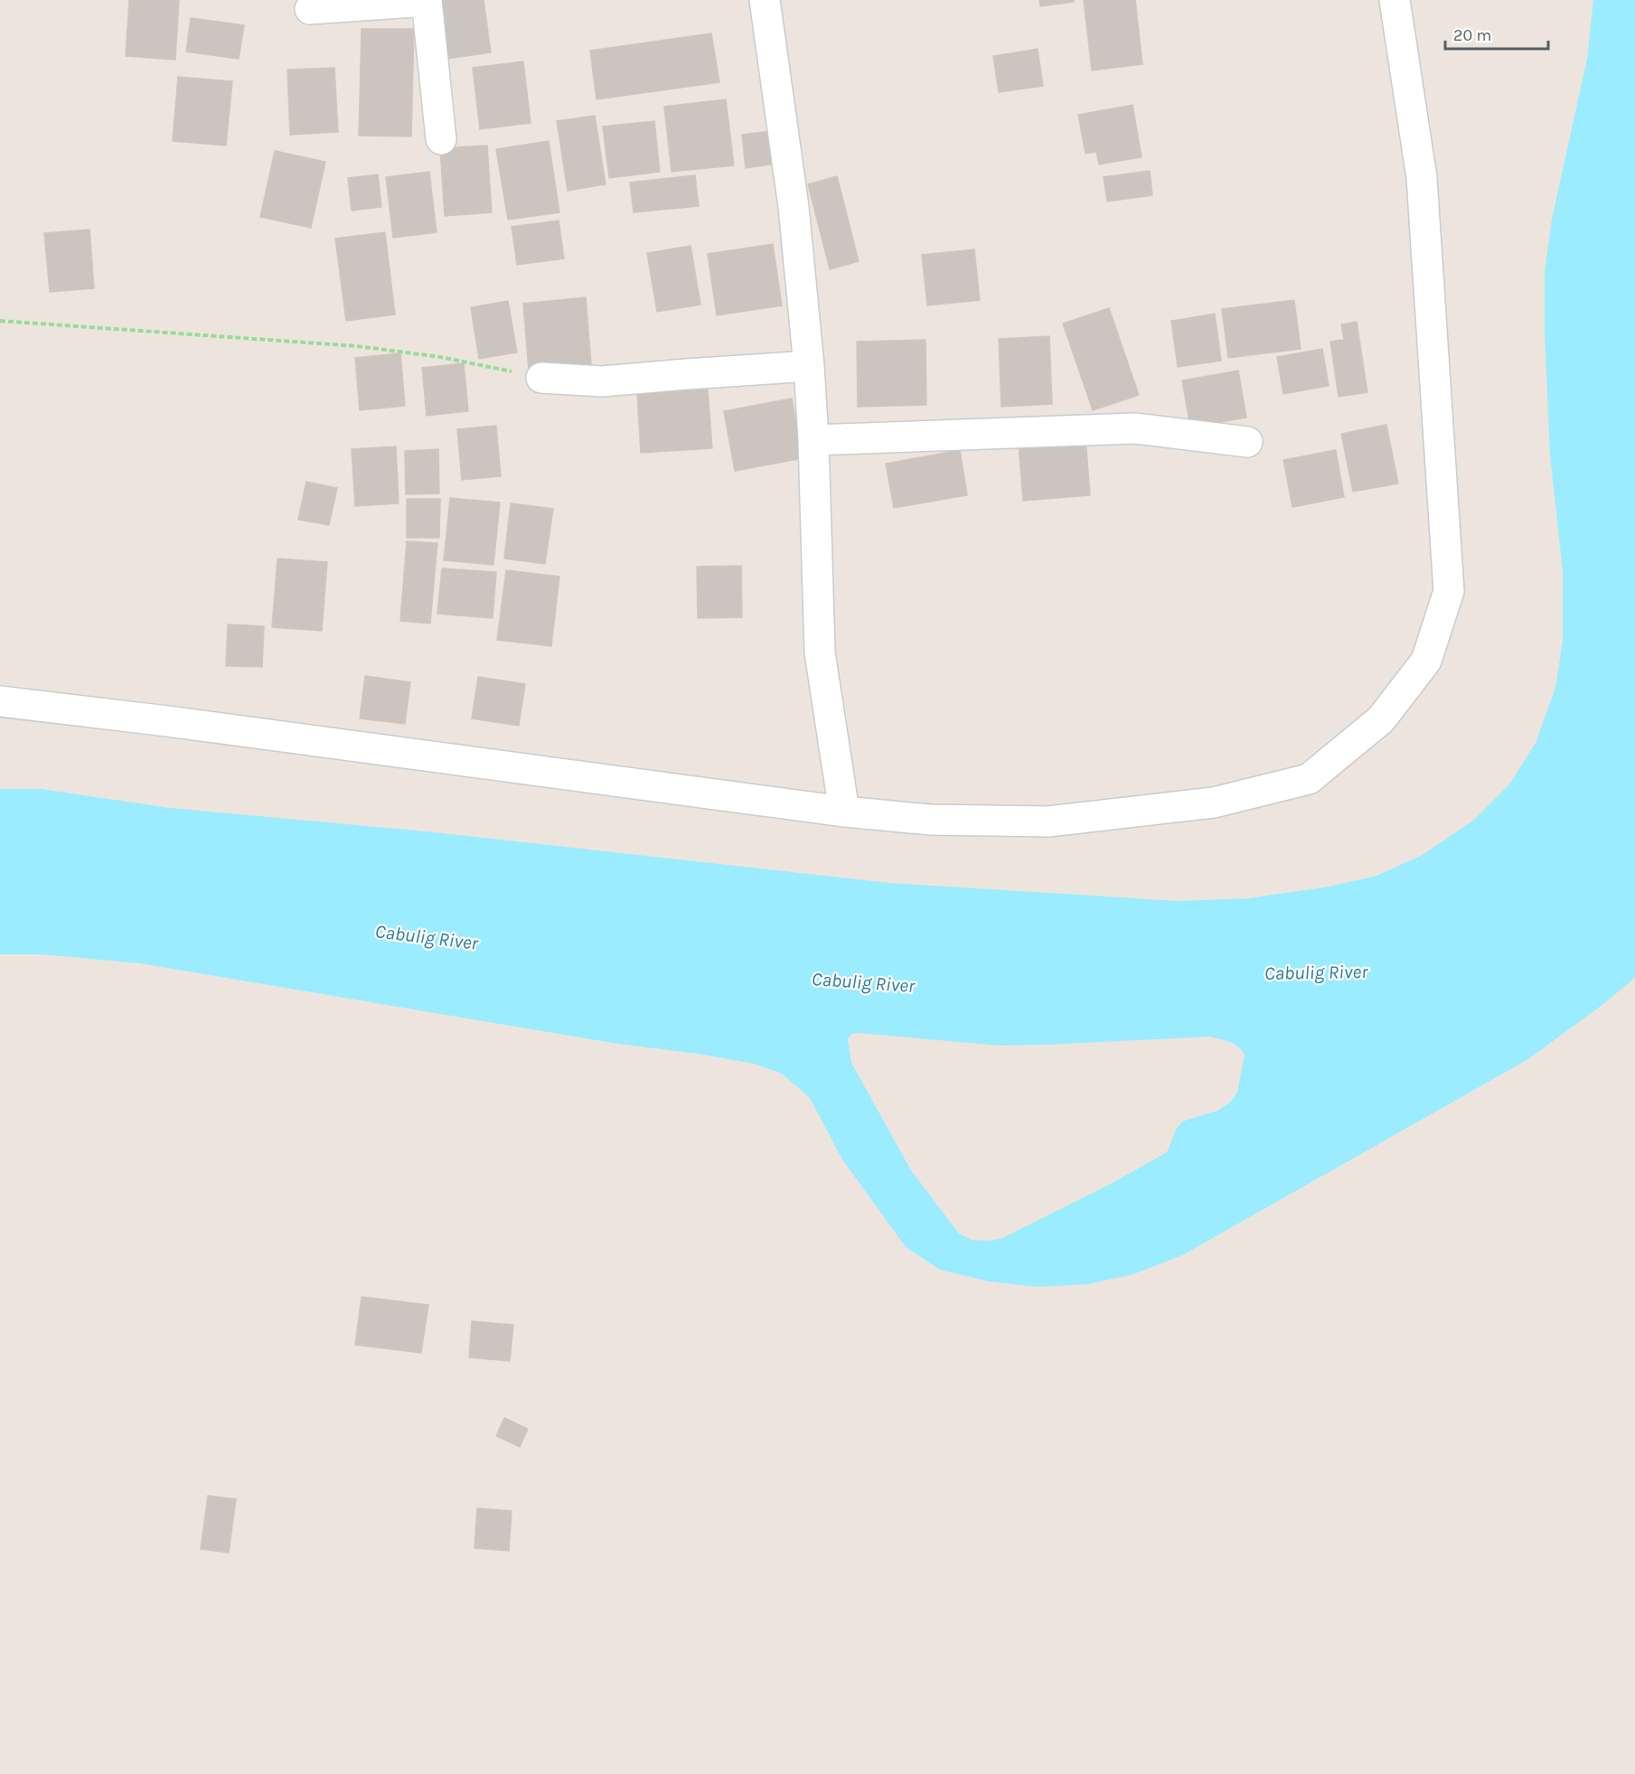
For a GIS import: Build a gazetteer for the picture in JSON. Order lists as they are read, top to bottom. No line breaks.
{"water":["Cabulig River"],"scale_bar":"20 m"}
